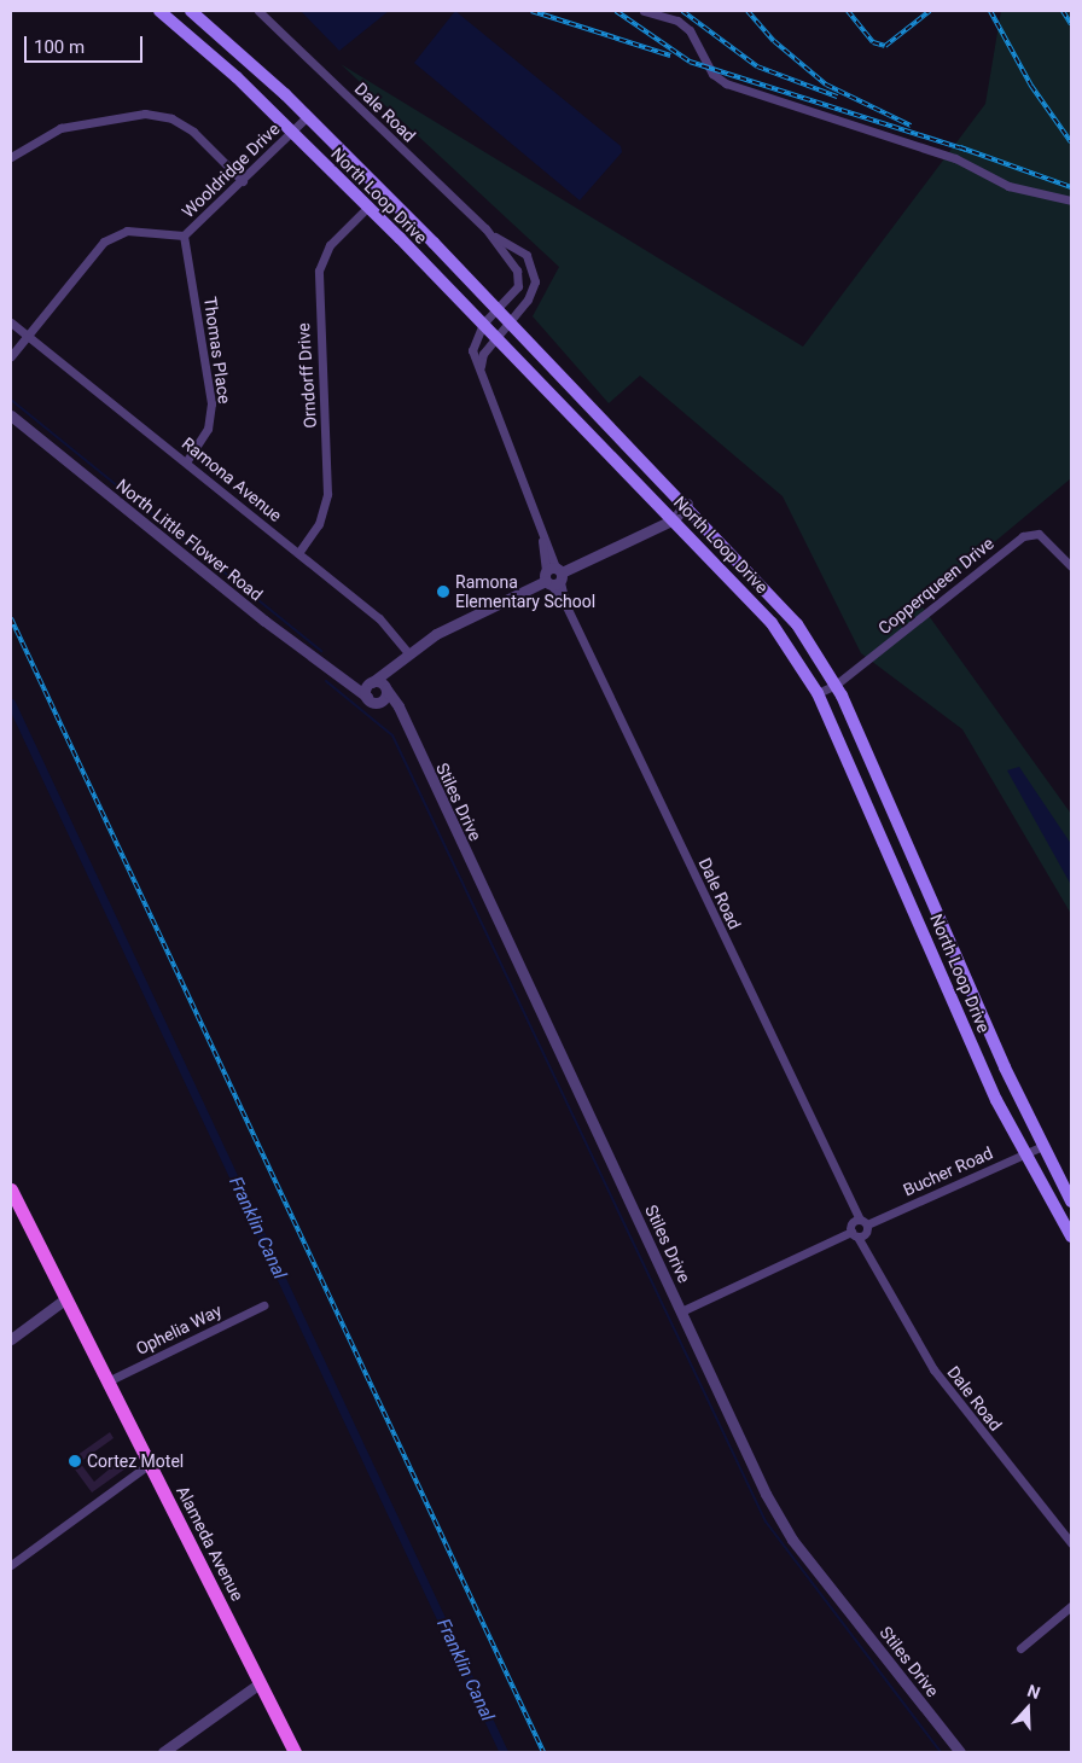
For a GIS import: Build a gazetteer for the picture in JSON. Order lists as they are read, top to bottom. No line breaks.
{"streets":{"main road":["North Loop Drive","Alameda Avenue"],"street":["Dale Road","Wooldridge Drive","Thomas Place","Orndorff Drive","Ramona Avenue","North Little Flower Road","Copperqueen Drive","Stiles Drive","Bucher Road","Ophelia Way"]},"crossings":[["Dale Road","North Loop Drive"],["Dale Road","Bucher Road"],["Wooldridge Drive","North Loop Drive"],["Wooldridge Drive","Thomas Place"],["Wooldridge Drive","Ramona Avenue"],["North Loop Drive","Orndorff Drive"],["North Loop Drive","Copperqueen Drive"],["North Loop Drive","Bucher Road"],["Thomas Place","Ramona Avenue"],["Orndorff Drive","Ramona Avenue"],["Stiles Drive","Bucher Road"],["Ophelia Way","Alameda Avenue"]],"water":["Franklin Canal"],"places":["Ramona Elementary School","Cortez Motel"],"scale_bar":"100 m","north":"top"}
